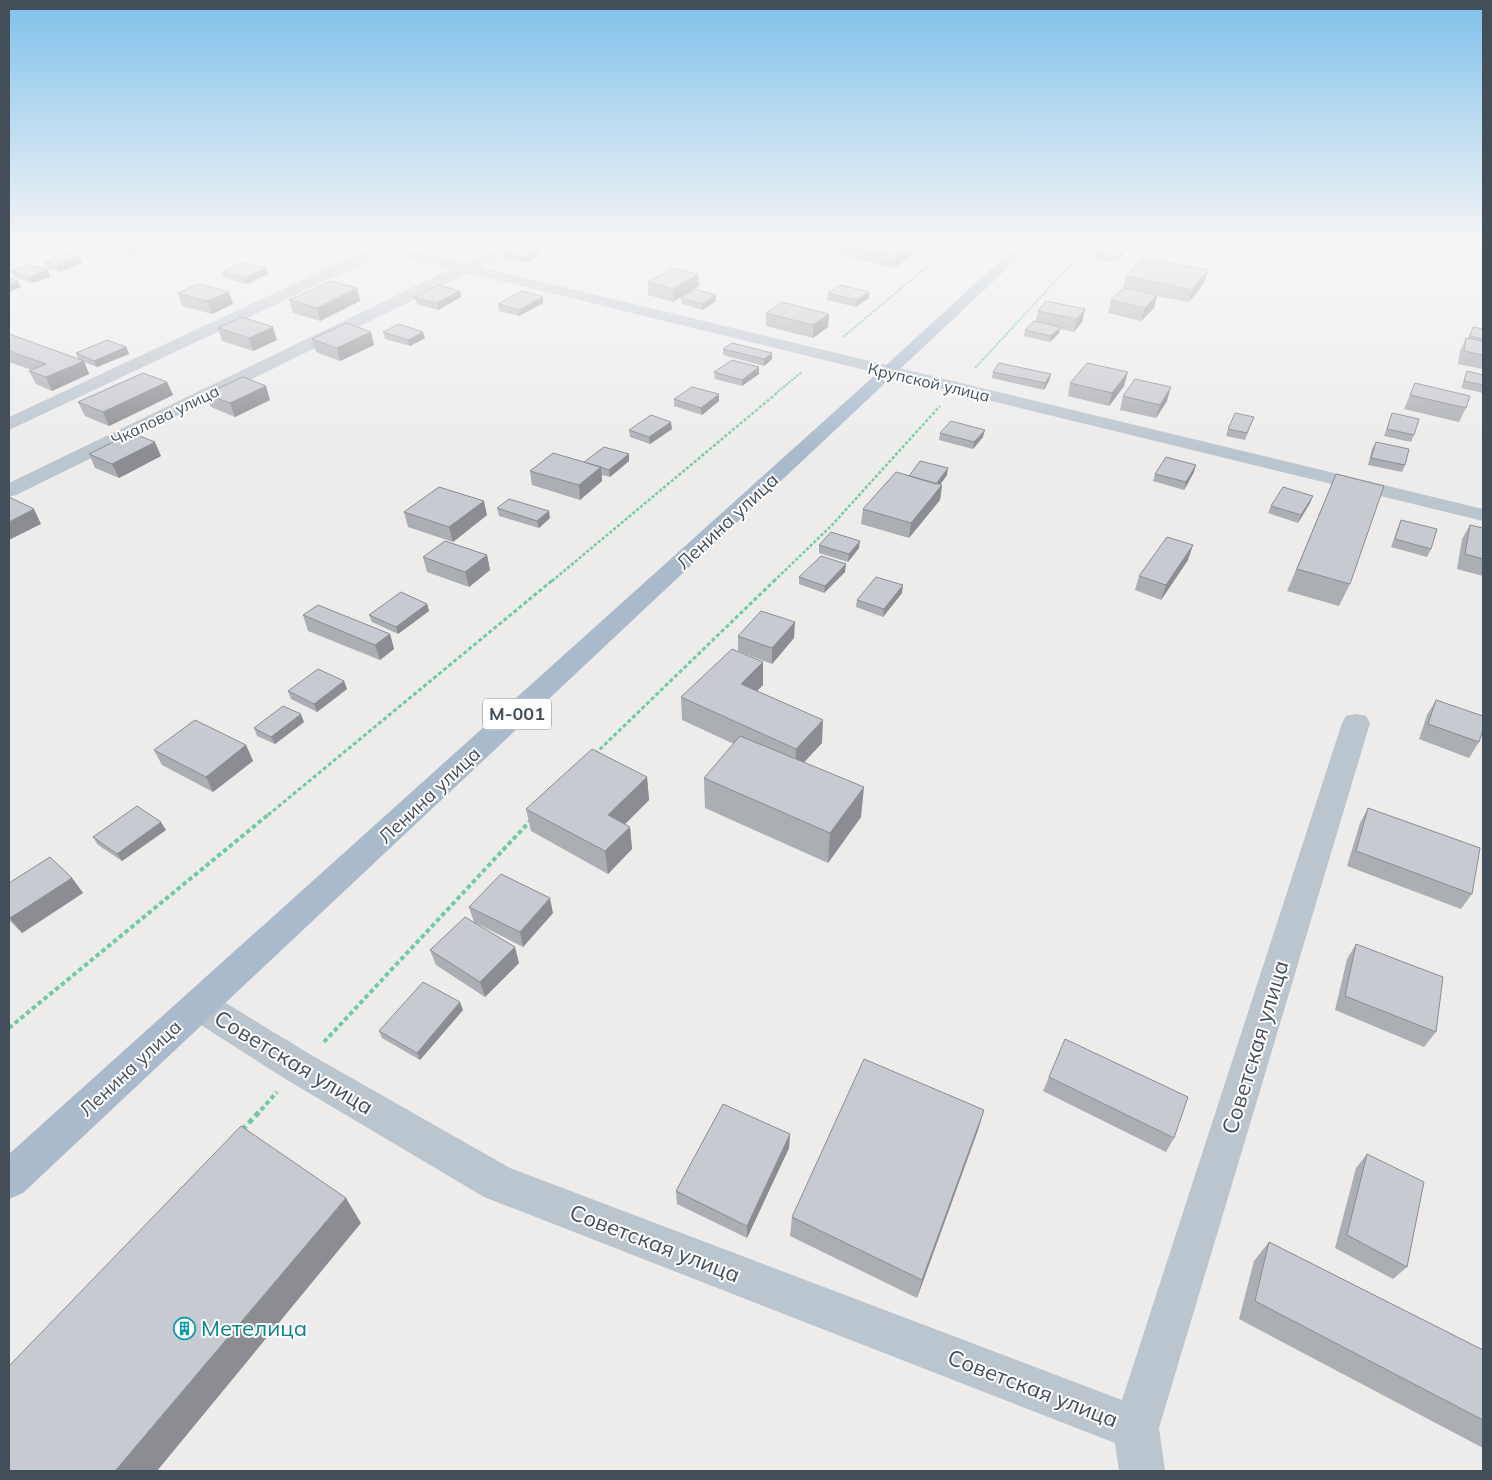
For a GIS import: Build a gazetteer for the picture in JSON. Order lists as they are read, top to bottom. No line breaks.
{"streets":{"main road":["Ленина улица","М-001"],"street":["Крупской улица","Чкалова улица","Советская улица"]},"crossings":[["Крупской улица","Ленина улица"],["Ленина улица","Советская улица"]],"places":{"building":["Метелица"]}}
